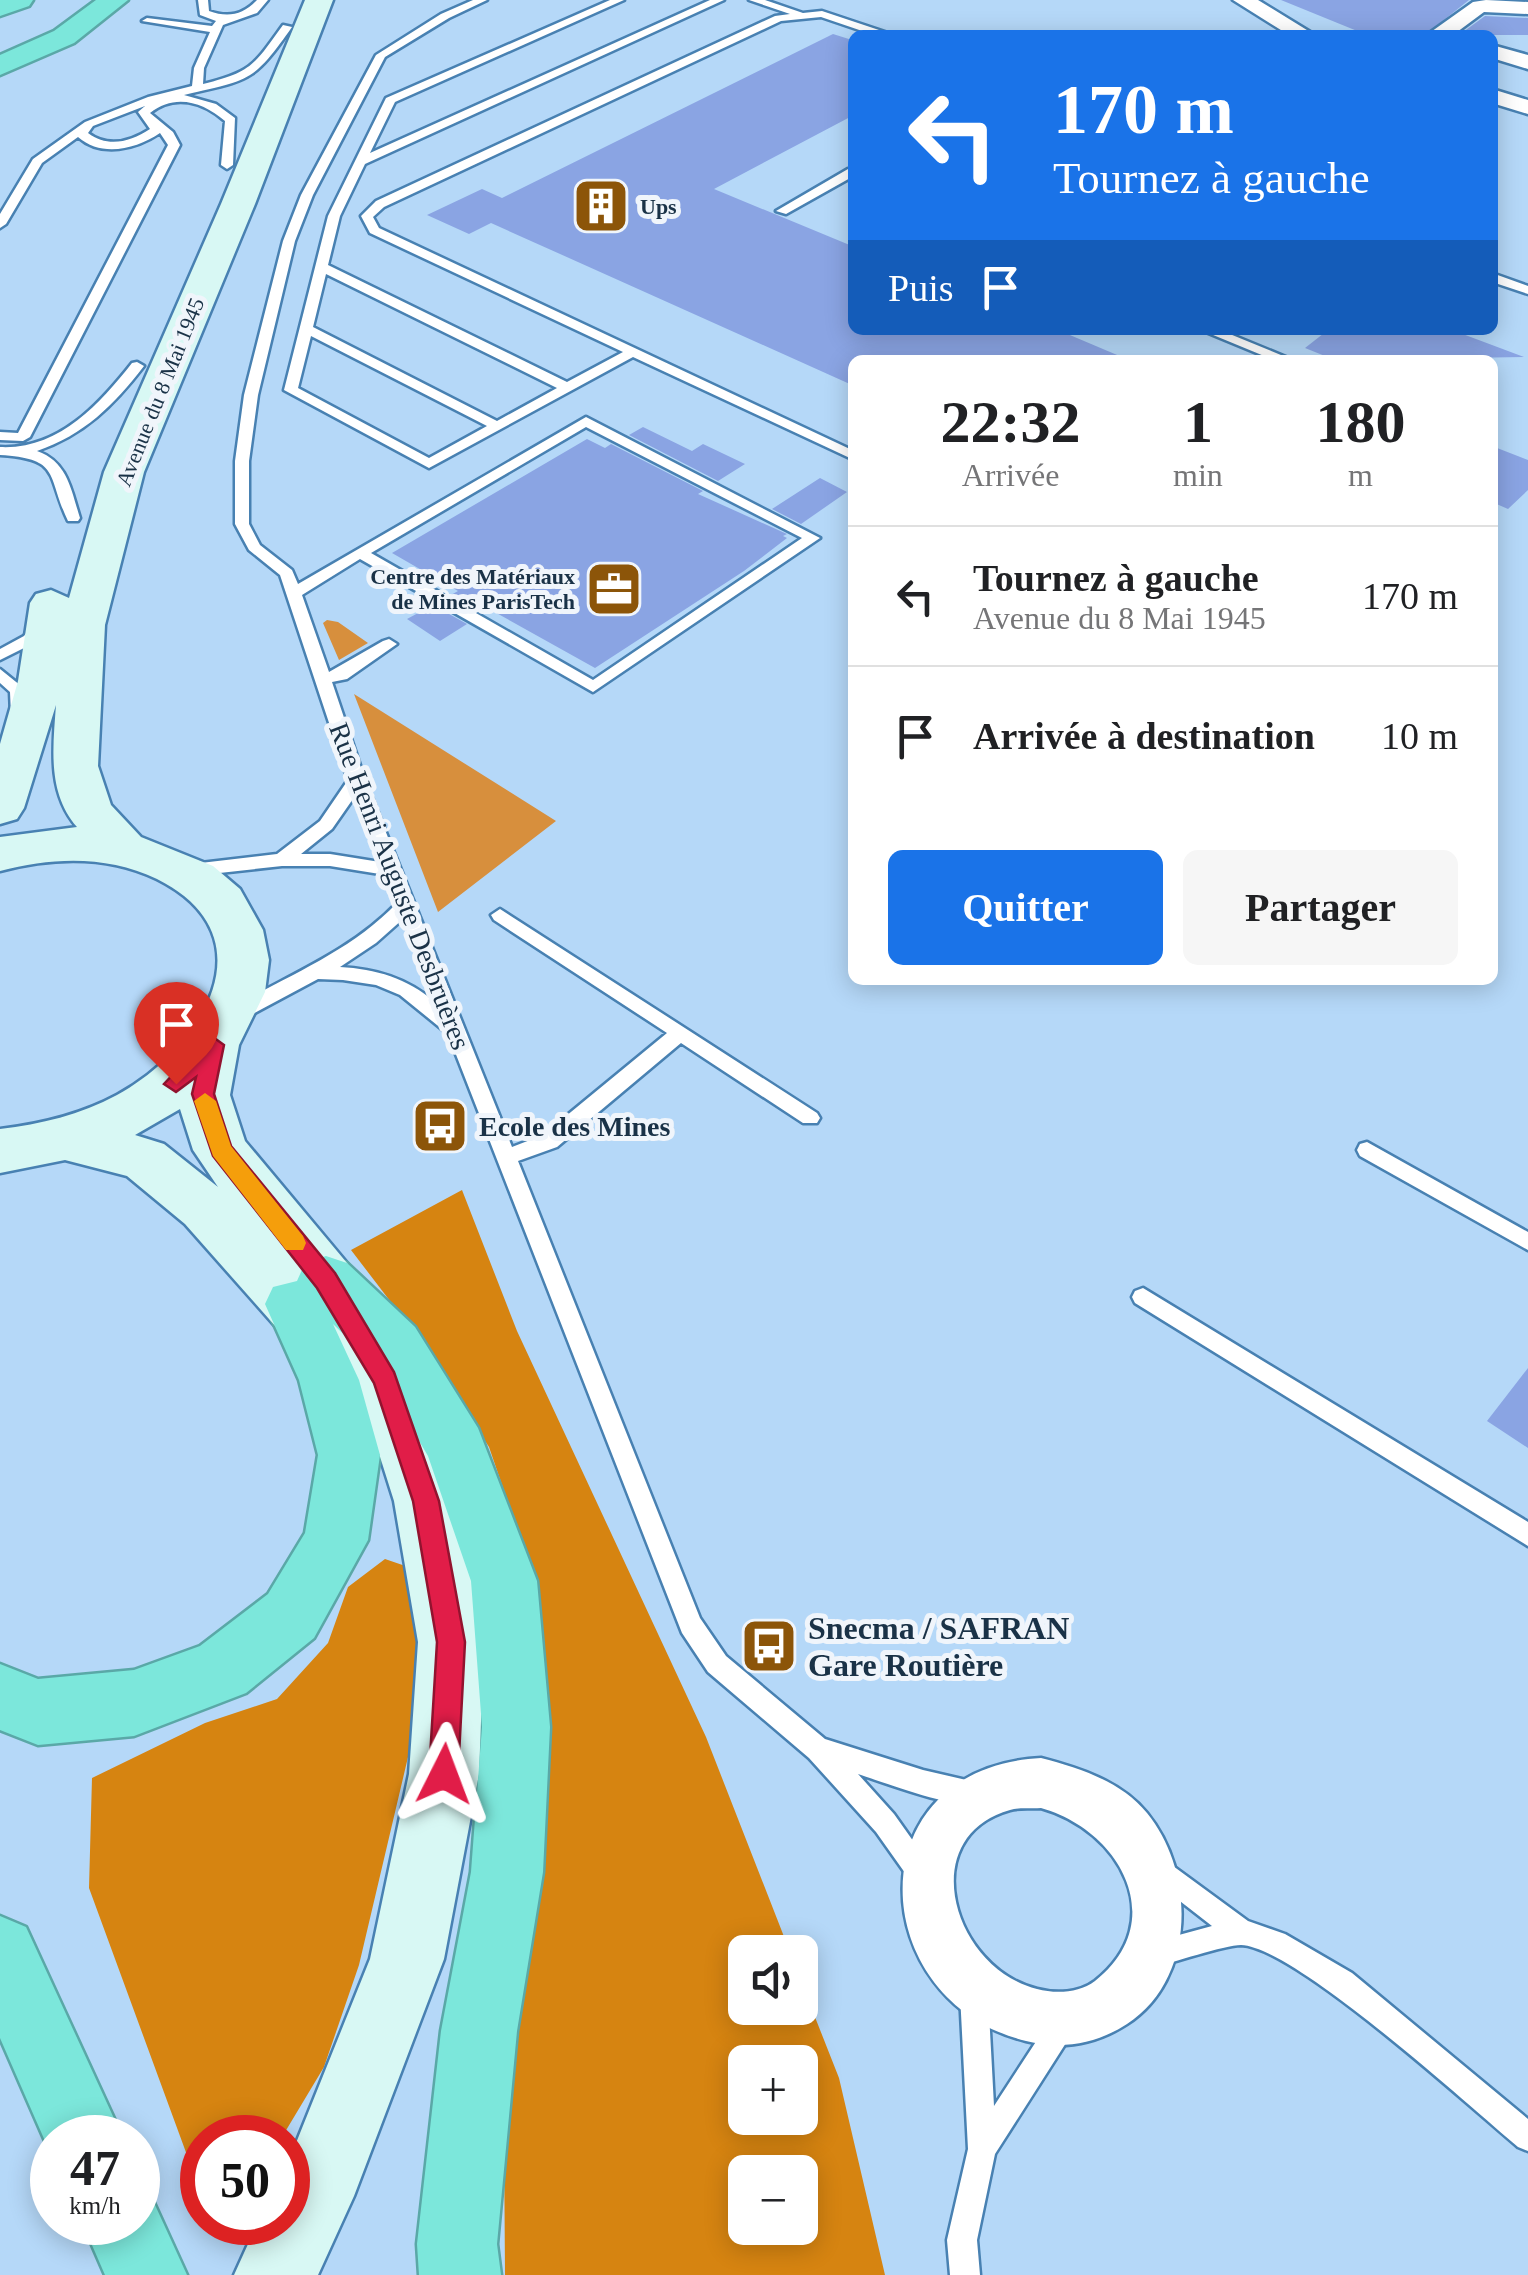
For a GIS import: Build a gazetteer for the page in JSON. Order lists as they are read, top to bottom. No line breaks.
{"streets":{"main road":["Avenue du 8 Mai 1945"],"street":["Rue Henri Auguste Desbruères"]},"places":{"building":["Ups"],"office":["Centre des Matériaux de Mines ParisTech"],"bus stop":["Ecole des Mines","Snecma / SAFRAN Gare Routière"]},"page":{"turn":["170 m","Tournez à gauche"],"then":"Puis","eta":["22:32","Arrivée","1","min","180","m"],"list":[{"name":"Tournez à gauche","note":"Avenue du 8 Mai 1945","value":"170 m"},{"name":"Arrivée à destination","value":"10 m"}],"buttons":["Quitter","Partager"],"map_buttons":["+","−"],"speed":"47 km/h","limit":"50"}}
